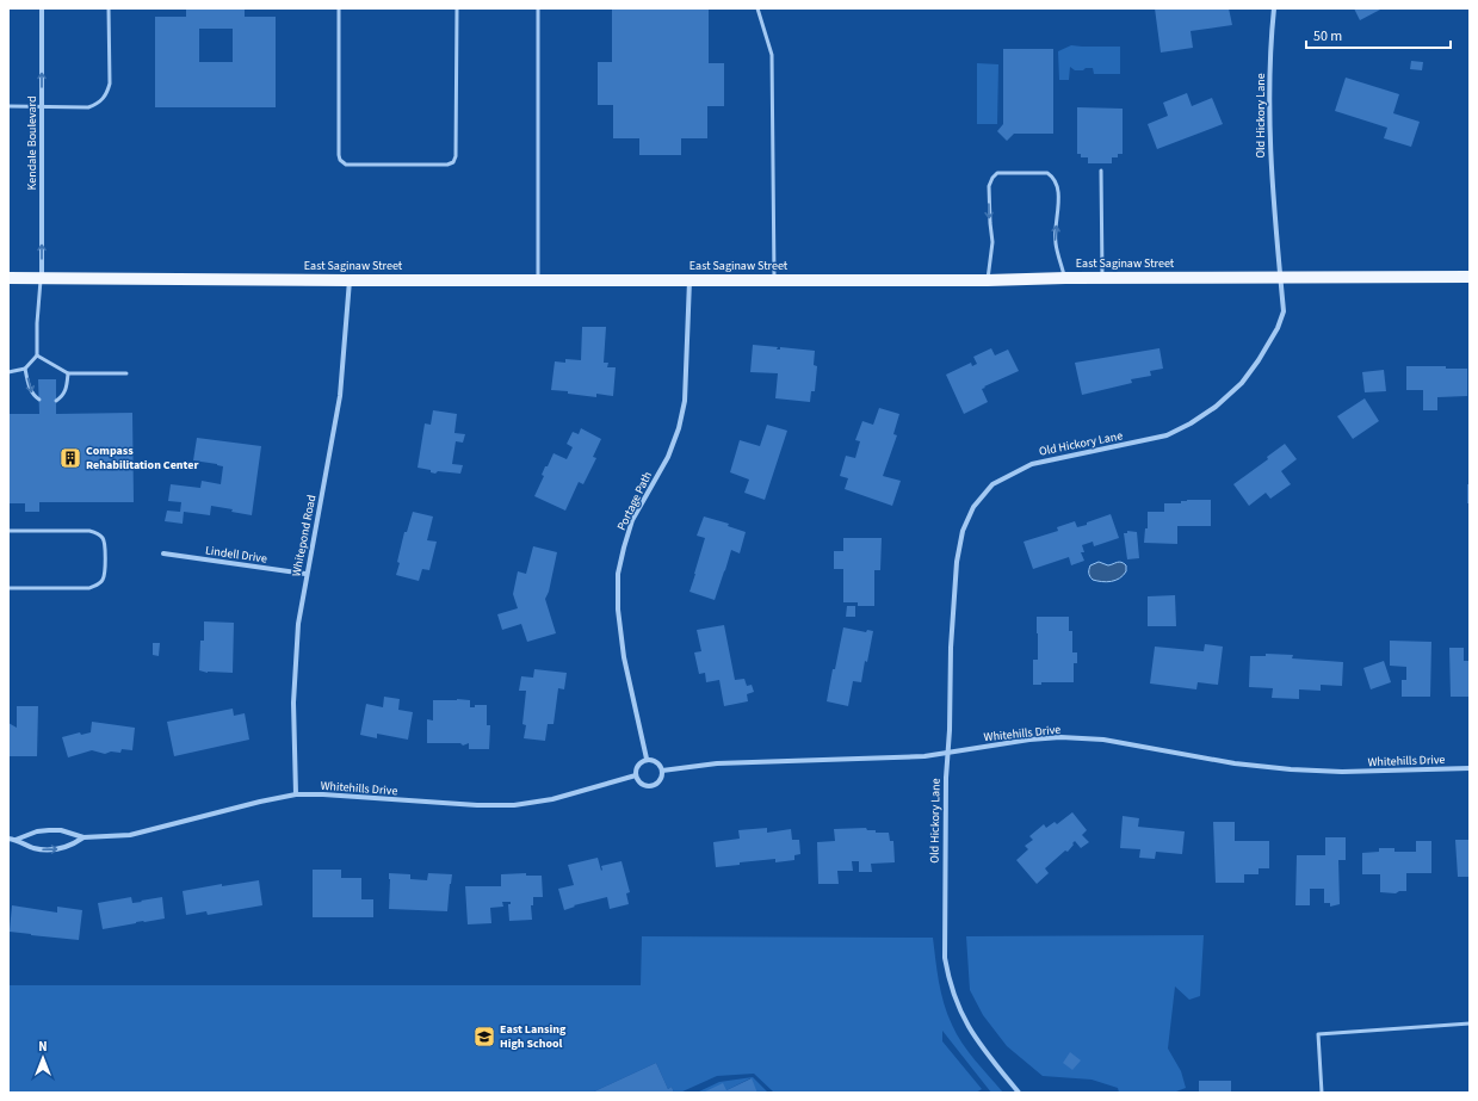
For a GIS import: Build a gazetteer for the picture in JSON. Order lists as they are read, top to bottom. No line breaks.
{"streets":{"main road":["East Saginaw Street"],"street":["Old Hickory Lane","Kendale Boulevard","Portage Path","Whitepond Road","Lindell Drive","Whitehills Drive"]},"crossings":[["Old Hickory Lane","East Saginaw Street"],["Old Hickory Lane","Whitehills Drive"],["Kendale Boulevard","East Saginaw Street"],["East Saginaw Street","Portage Path"],["East Saginaw Street","Whitepond Road"],["Portage Path","Whitehills Drive"],["Whitepond Road","Lindell Drive"],["Whitepond Road","Whitehills Drive"]],"one_way":["Kendale Boulevard"],"places":{"building":["Compass Rehabilitation Center"],"school or university":["East Lansing High School"]},"scale_bar":"50 m","north":"top"}
